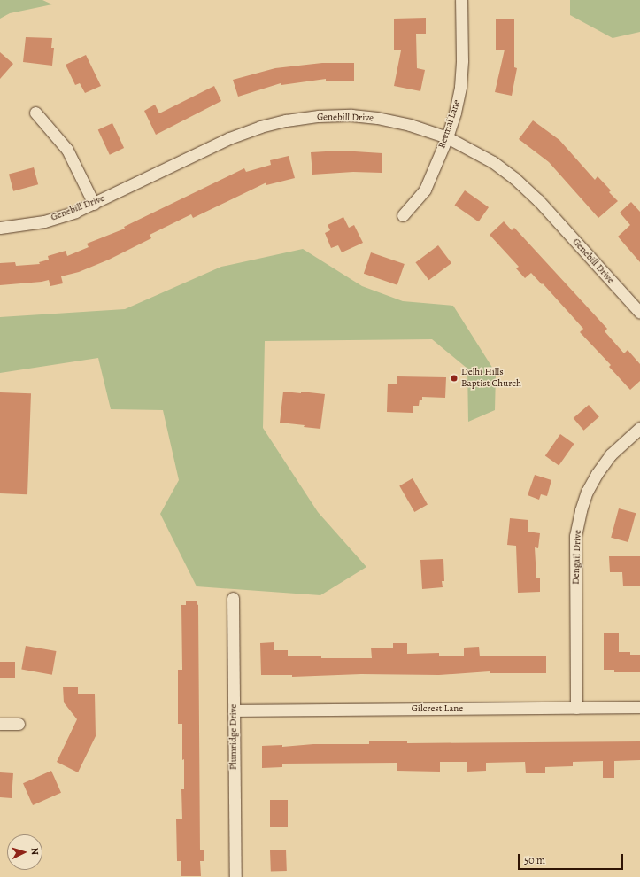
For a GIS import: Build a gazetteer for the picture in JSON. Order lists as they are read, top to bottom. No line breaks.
{"streets":{"street":["Genebill Drive","Revmal Lane","Dengail Drive","Gilcrest Lane","Plumridge Drive"]},"crossings":[["Genebill Drive","Revmal Lane"],["Dengail Drive","Gilcrest Lane"],["Gilcrest Lane","Plumridge Drive"]],"places":["Delhi Hills Baptist Church"],"scale_bar":"50 m","north":"right"}
